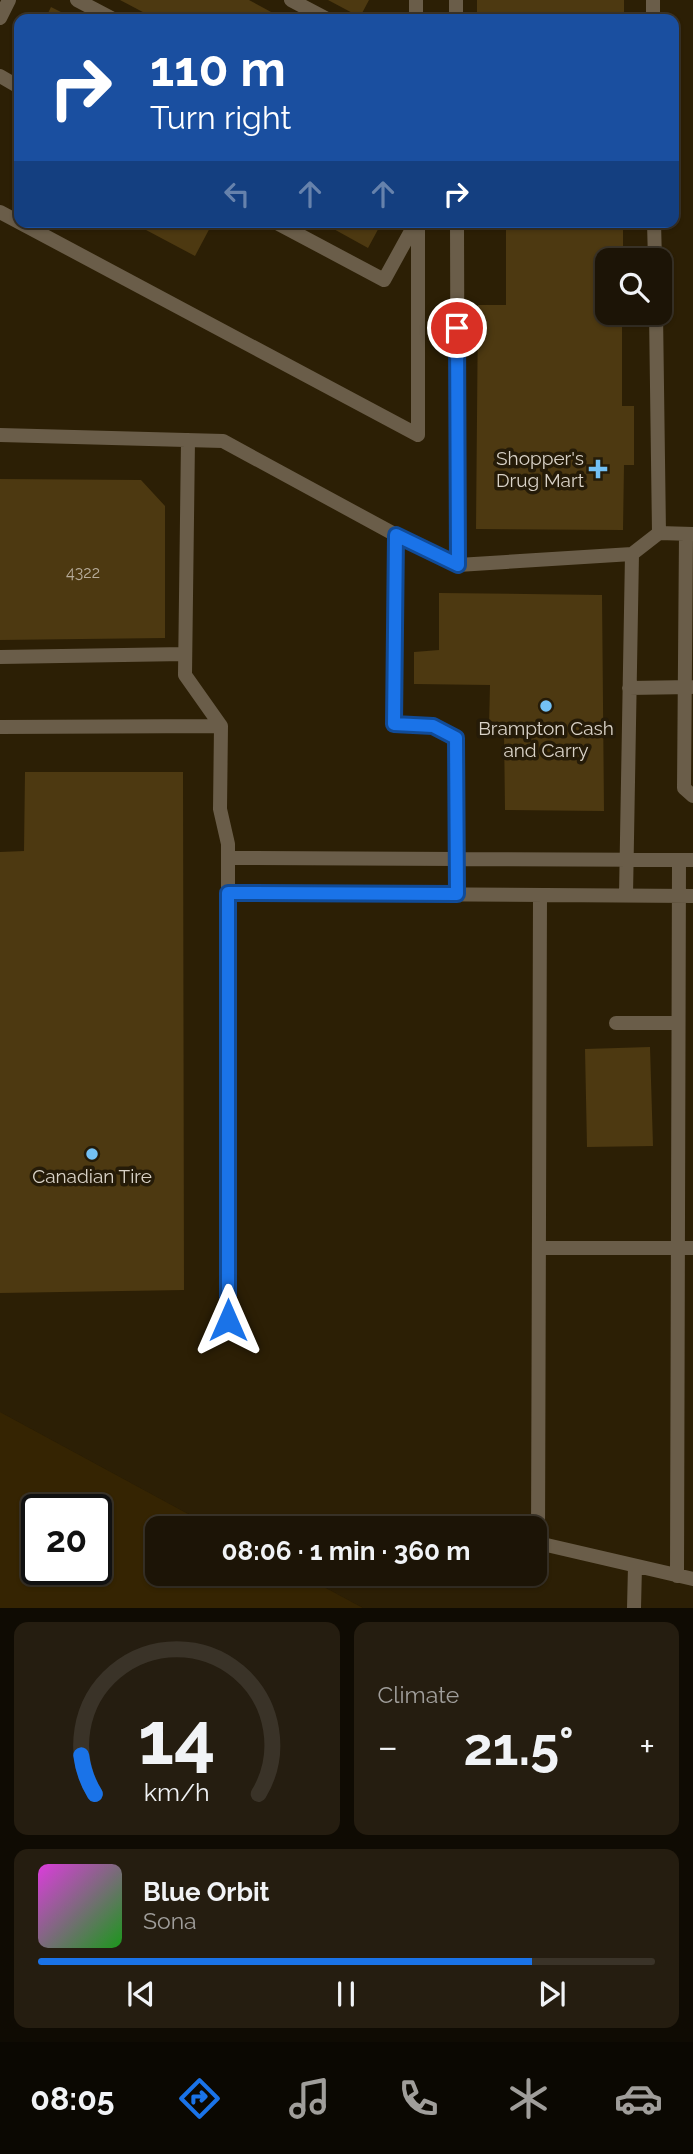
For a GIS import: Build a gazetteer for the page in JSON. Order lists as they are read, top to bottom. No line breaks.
{"places":{"health":["Shopper's Drug Mart"],"other":["Brampton Cash and Carry","Canadian Tire"]},"house_numbers":["4322"],"page":{"turn":["110 m","Turn right"],"limit":"20","trip":"08:06 · 1 min · 360 m","tile":"Climate","heat":["−","21.5°","+"],"song":["Blue Orbit","Sona"],"tabs":"08:05","gauge":["14","km/h"]}}
